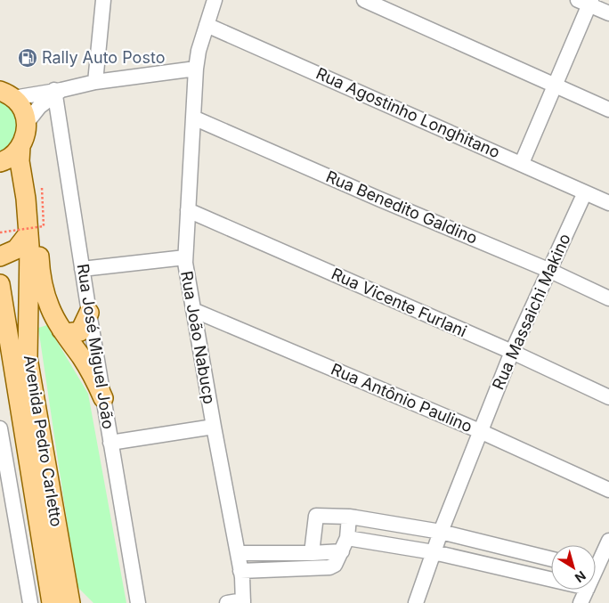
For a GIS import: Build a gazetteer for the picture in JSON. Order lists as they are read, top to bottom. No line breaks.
{"streets":{"main road":["Avenida Pedro Carletto"],"street":["Rua Agostinho Longhitano","Rua Benedito Galdino","Rua Vicente Furlani","Rua Massaichi Makino","Rua João Nabucp","Rua José Miguel João","Rua Antônio Paulino"]},"crossings":[["Rua Agostinho Longhitano","Rua Massaichi Makino"],["Rua Agostinho Longhitano","Rua João Nabucp"],["Rua Benedito Galdino","Rua Massaichi Makino"],["Rua Benedito Galdino","Rua João Nabucp"],["Rua Vicente Furlani","Rua Massaichi Makino"],["Rua Vicente Furlani","Rua João Nabucp"],["Rua Massaichi Makino","Rua Antônio Paulino"],["Rua João Nabucp","Rua Antônio Paulino"]],"places":{"fuel station":["Rally Auto Posto"]},"north":"bottom right"}
